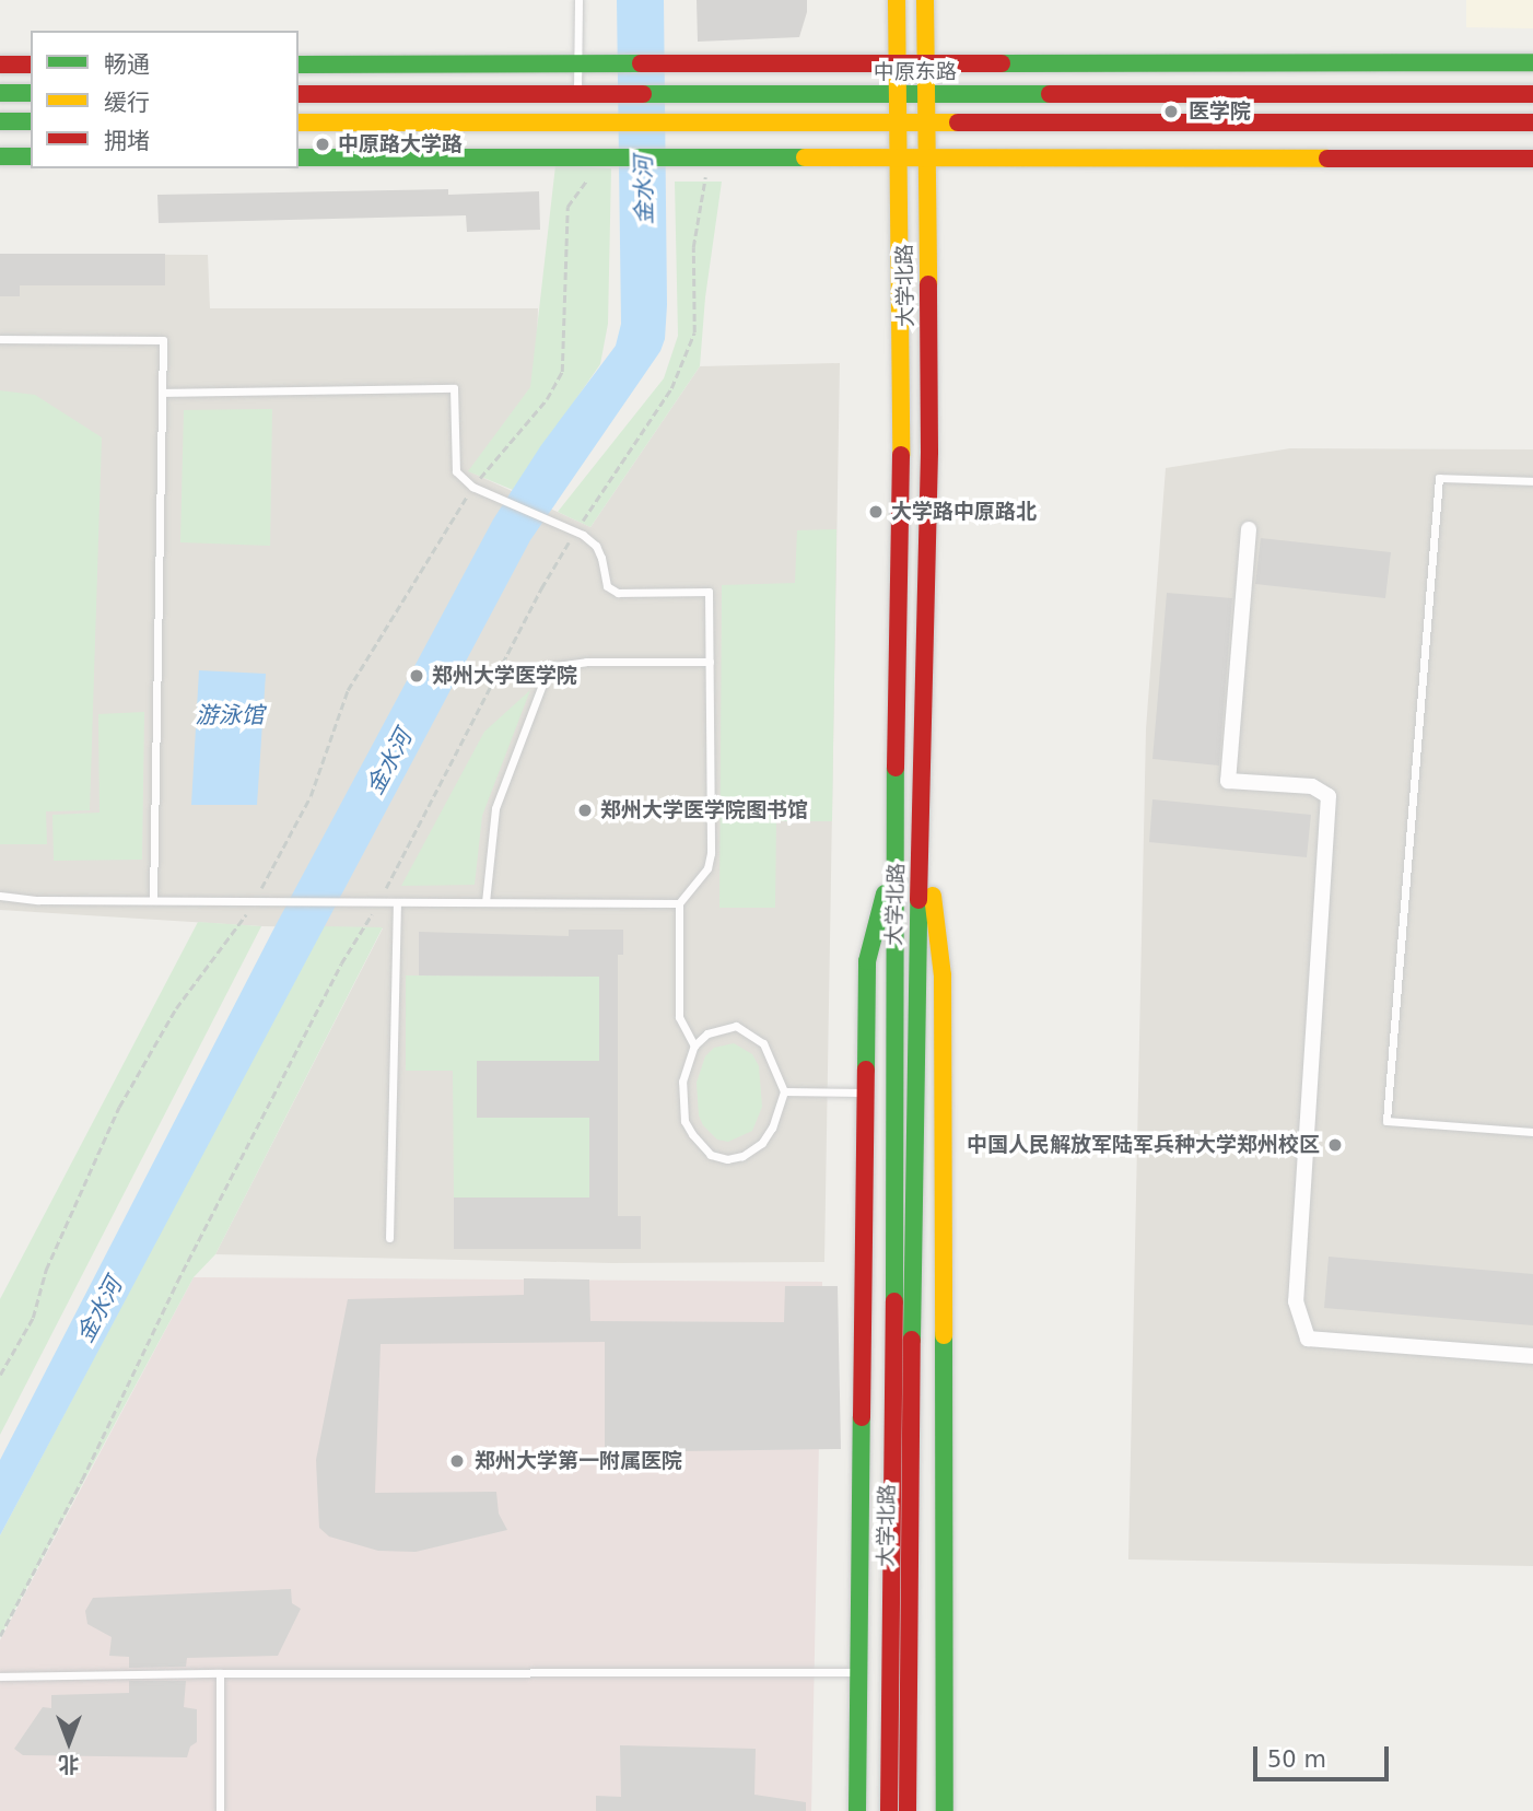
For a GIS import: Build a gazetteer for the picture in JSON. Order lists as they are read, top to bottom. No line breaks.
{"streets":{"main road":["中原东路","大学北路"]},"crossings":[["中原东路","大学北路"]],"water":["金水河","游泳馆"],"places":["医学院","中原路大学路","大学路中原路北","郑州大学医学院","郑州大学医学院图书馆","中国人民解放军陆军兵种大学郑州校区","郑州大学第一附属医院"],"legend":["畅通","缓行","拥堵"],"scale_bar":"50 m","north":"bottom"}
